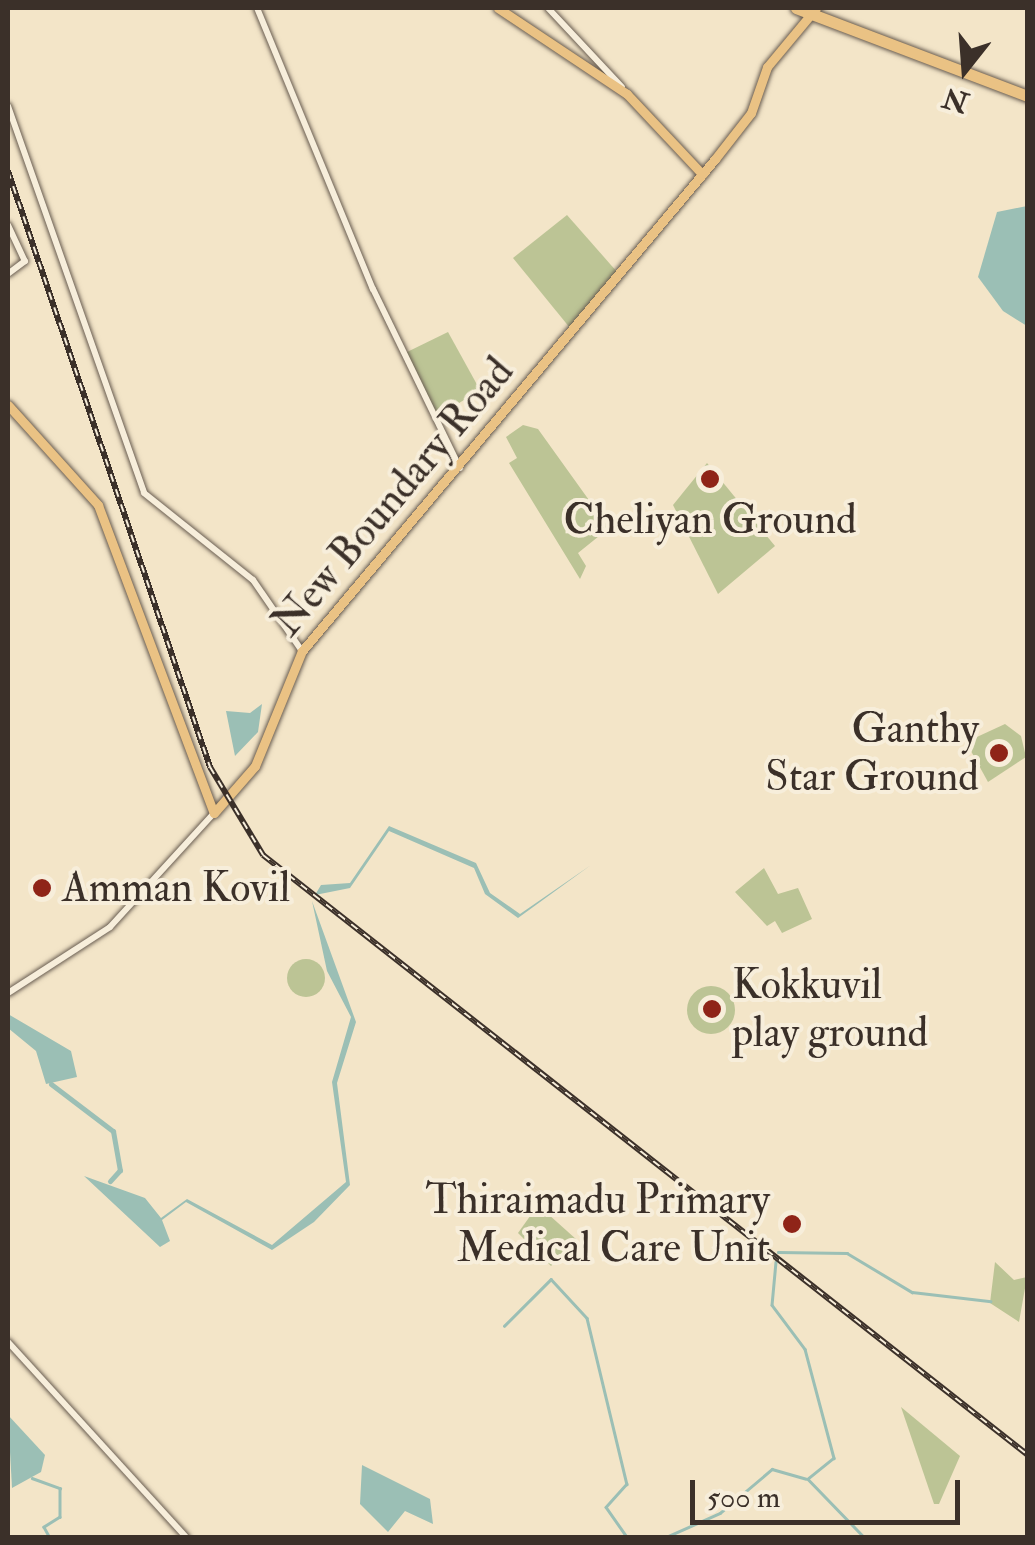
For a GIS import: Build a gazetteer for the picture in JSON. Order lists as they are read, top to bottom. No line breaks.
{"streets":{"main road":["New Boundary Road"]},"places":["Cheliyan Ground","Ganthy Star Ground","Amman Kovil","Kokkuvil play ground","Thiraimadu Primary Medical Care Unit"],"scale_bar":"500 m","north":"bottom"}
